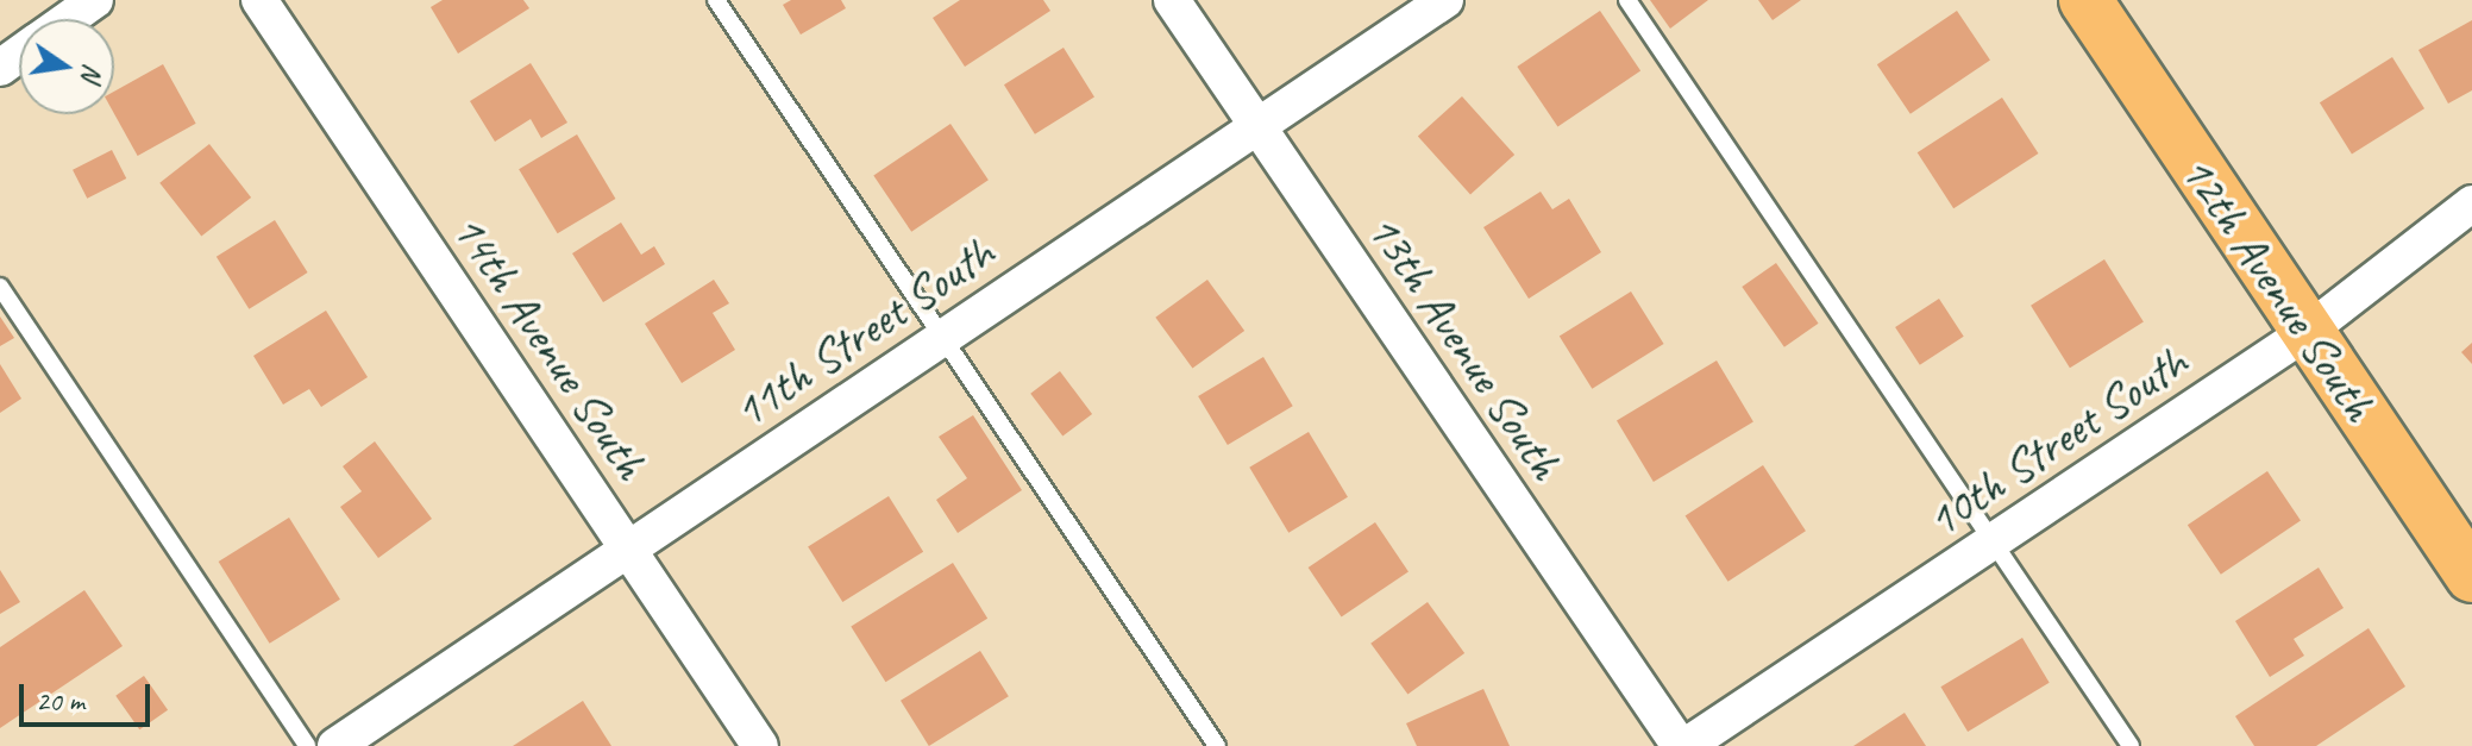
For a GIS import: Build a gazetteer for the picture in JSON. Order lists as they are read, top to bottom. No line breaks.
{"streets":{"main road":["12th Avenue South"],"street":["11th Street South","14th Avenue South","13th Avenue South","10th Street South"]},"crossings":[["12th Avenue South","10th Street South"],["11th Street South","14th Avenue South"],["11th Street South","13th Avenue South"],["13th Avenue South","10th Street South"]],"scale_bar":"20 m","north":"right"}
